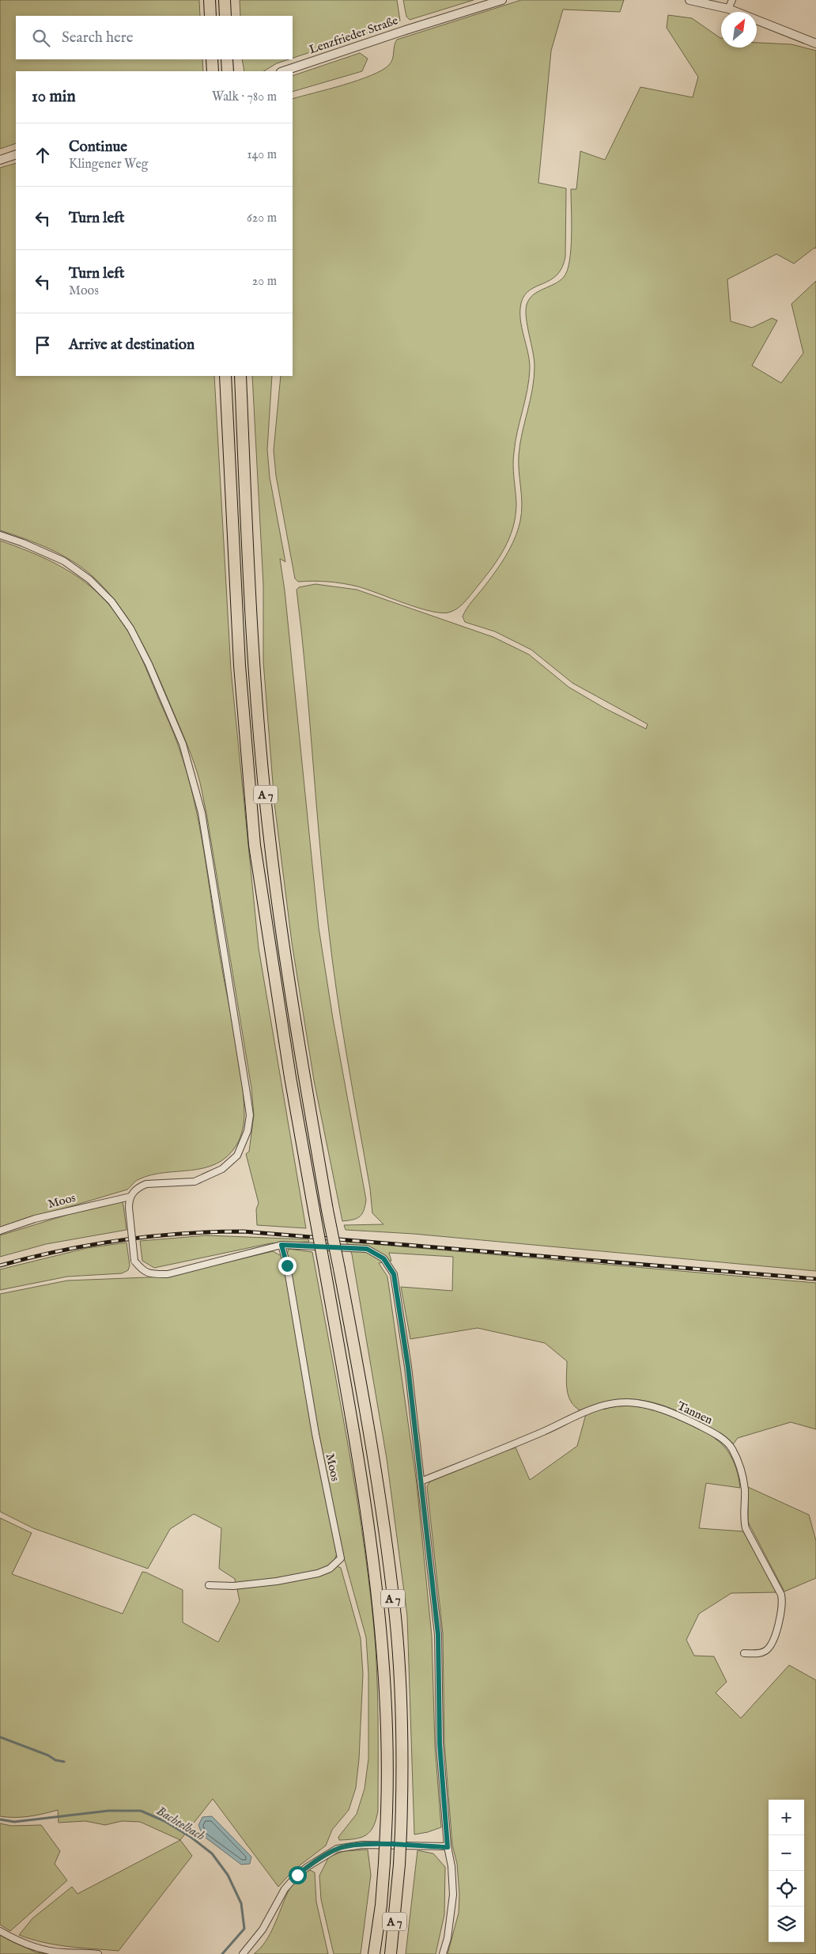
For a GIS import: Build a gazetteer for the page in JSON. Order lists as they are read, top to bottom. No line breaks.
{"streets":{"highway":["A 7"],"street":["Lenzfrieder Straße","Moos","Tannen"]},"water":["Bachtelbach"],"north":"top right","page":{"search":"Search here","heading":["10 min","Walk · 780 m"],"list":[["Continue","Klingener Weg","140 m"],["Turn left","620 m"],["Turn left","Moos","20 m"],"Arrive at destination"],"map_buttons":["+","−"]}}
